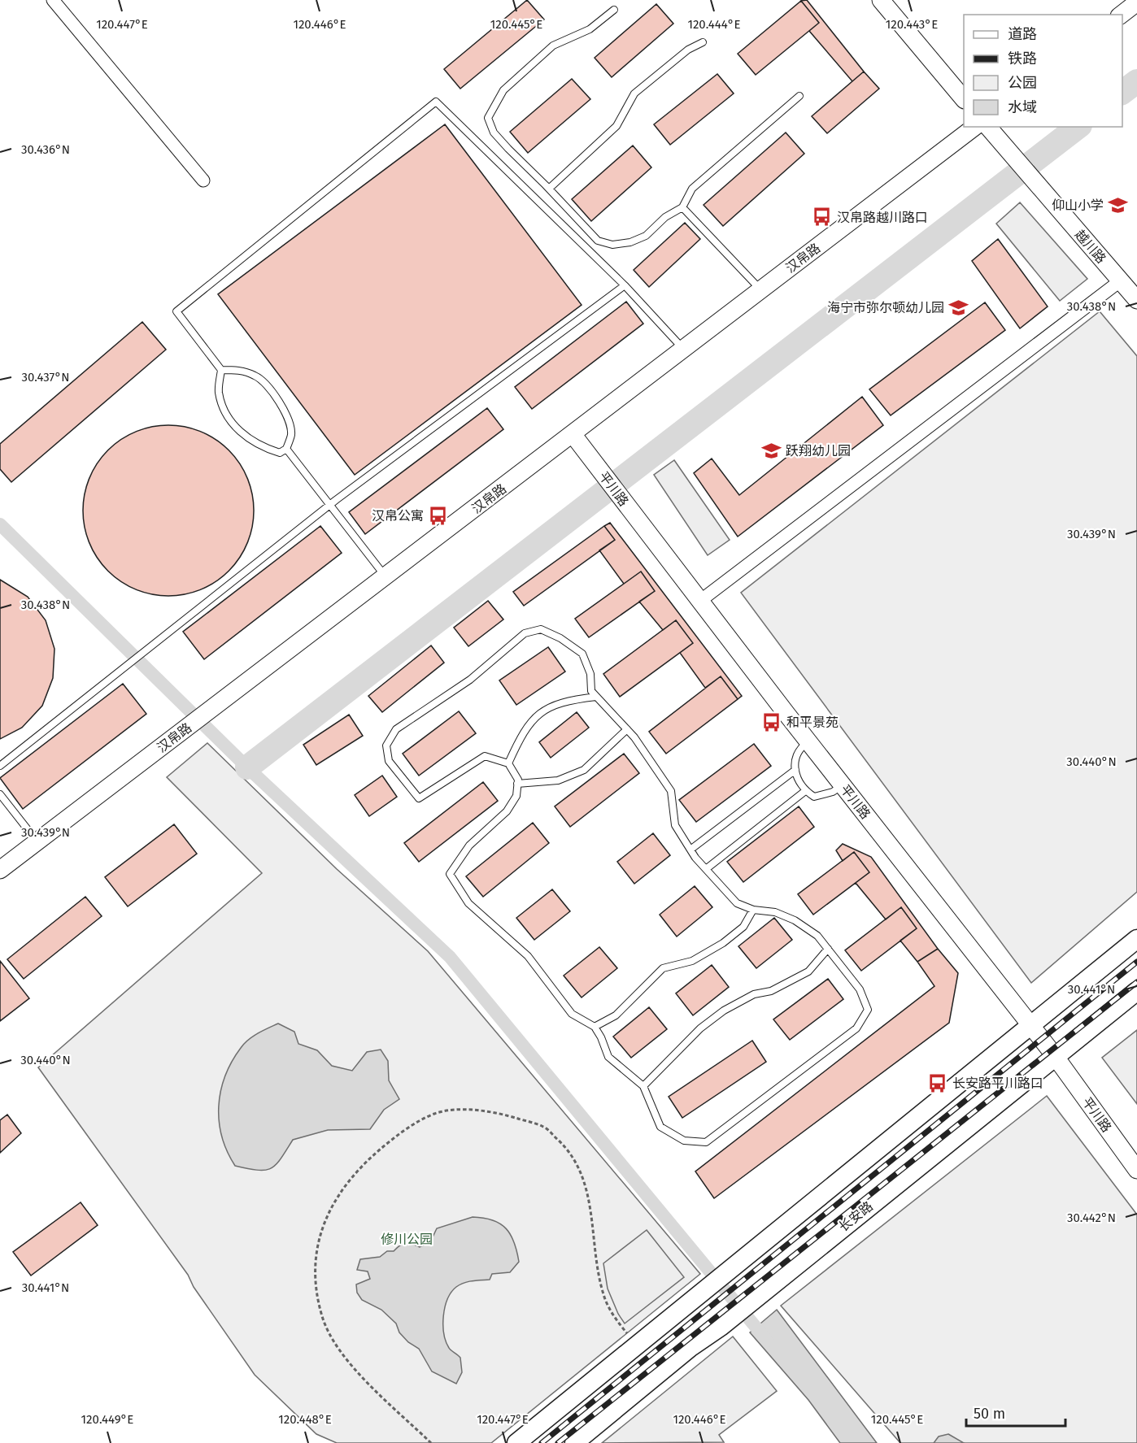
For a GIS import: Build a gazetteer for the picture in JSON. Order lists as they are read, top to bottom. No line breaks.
{"streets":{"main road":["长安路"],"street":["越川路","汉帛路","平川路"]},"crossings":[["越川路","汉帛路"],["汉帛路","平川路"],["平川路","长安路"]],"parks":["修川公园"],"places":{"school or university":["仰山小学","海宁市弥尔顿幼儿园","跃翔幼儿园"],"bus stop":["汉帛路越川路口","汉帛公寓","和平景苑","长安路平川路口"]},"legend":["道路","铁路","公园","水域"],"scale_bar":"50 m","coordinates":["120.447°E","120.446°E","120.445°E","120.444°E","120.443°E","30.436°N","30.438°N","30.437°N","30.439°N","30.440°N","30.441°N","30.442°N","120.449°E","120.448°E"]}
